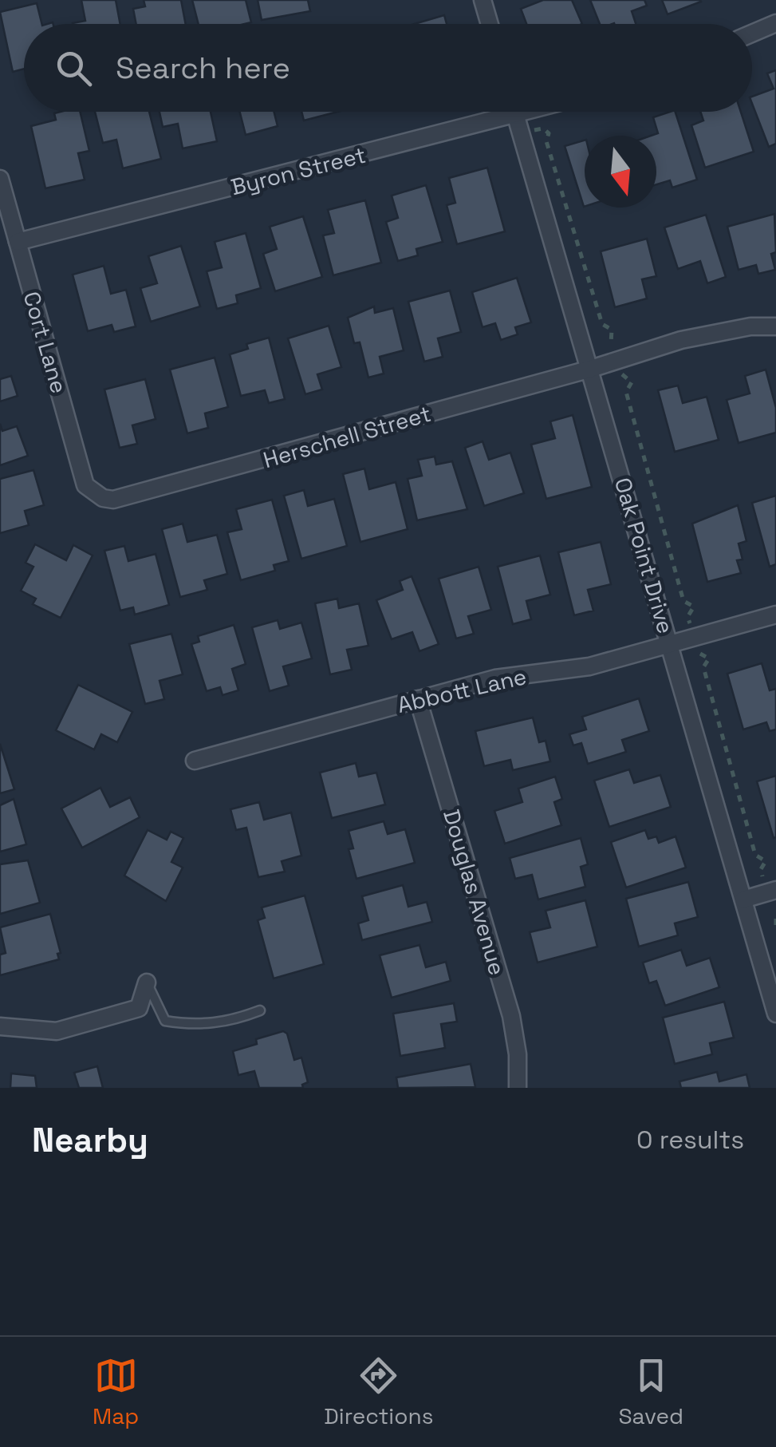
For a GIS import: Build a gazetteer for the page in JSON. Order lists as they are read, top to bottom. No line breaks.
{"streets":{"street":["Byron Street","Cort Lane","Herschell Street","Oak Point Drive","Abbott Lane","Douglas Avenue"]},"crossings":[["Byron Street","Cort Lane"],["Byron Street","Oak Point Drive"],["Cort Lane","Herschell Street"],["Herschell Street","Oak Point Drive"],["Oak Point Drive","Abbott Lane"],["Abbott Lane","Douglas Avenue"]],"north":"bottom","page":{"search":"Search here","heading":["Nearby","0 results"],"nav":["Map","Directions","Saved"]}}
